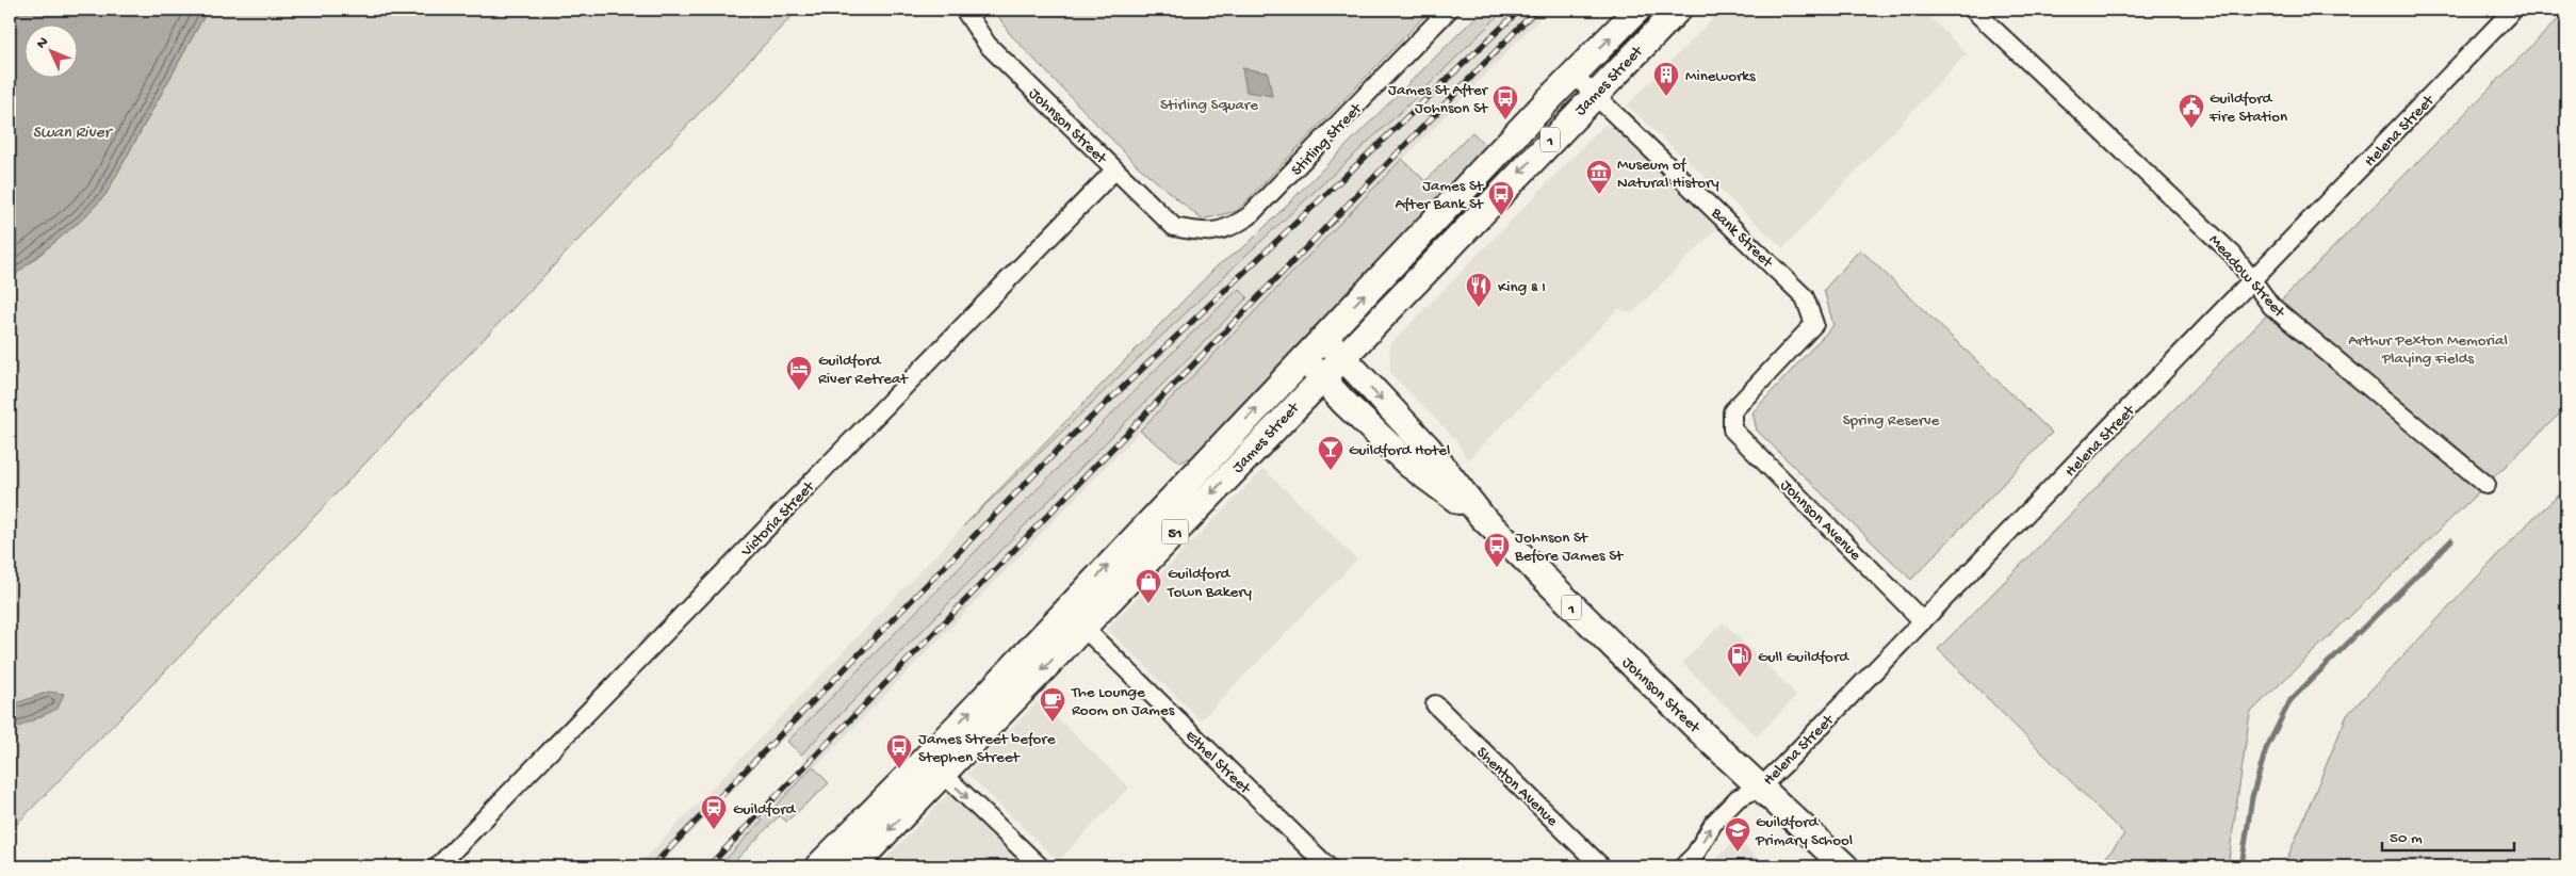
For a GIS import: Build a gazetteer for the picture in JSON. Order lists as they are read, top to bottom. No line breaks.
{"streets":{"highway":["James Street","Johnson Street","1","51"],"street":["Helena Street","Stirling Street","Bank Street","Meadow Street","Victoria Street","Johnson Avenue","Ethel Street","Shenton Avenue"]},"crossings":[["James Street","Johnson Street"],["James Street","Bank Street"],["James Street","Ethel Street"],["Johnson Street","Helena Street"],["Johnson Street","Stirling Street"],["Johnson Street","Victoria Street"],["Helena Street","Meadow Street"],["Helena Street","Johnson Avenue"],["Bank Street","Johnson Avenue"]],"water":["Swan River"],"parks":["Stirling Square","Arthur Pexton Memorial Playing Fields","Spring Reserve"],"places":{"building":["Mineworks"],"bus stop":["James St After Johnson St","James St After Bank St","Johnson St Before James St","James Street before Stephen Street"],"public building":["Guildford Fire Station"],"museum":["Museum of Natural History"],"restaurant":["King & I"],"hotel":["Guildford River Retreat"],"bar":["Guildford Hotel"],"shop":["Guildford Town Bakery"],"fuel station":["Gull Guildford"],"cafe":["The Lounge Room on James"],"station":["Guildford"],"school or university":["Guildford Primary School"]},"scale_bar":"50 m","north":"top left"}
